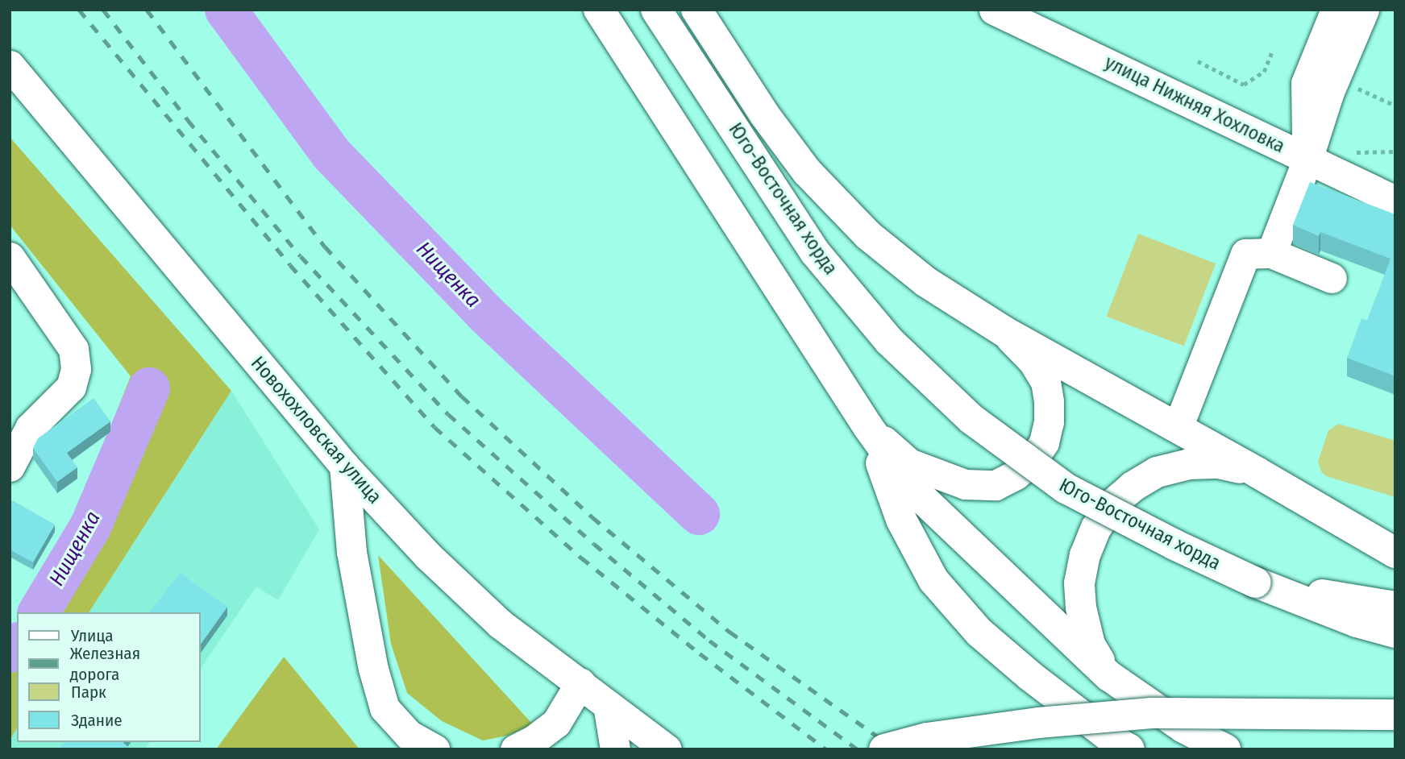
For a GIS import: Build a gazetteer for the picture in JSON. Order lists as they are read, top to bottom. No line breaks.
{"streets":{"main road":["Юго-Восточная хорда"],"street":["улица Нижняя Хохловка","Новохохловская улица"]},"water":["Нищенка"],"legend":["Улица","Железная дорога","Парк","Здание"]}
